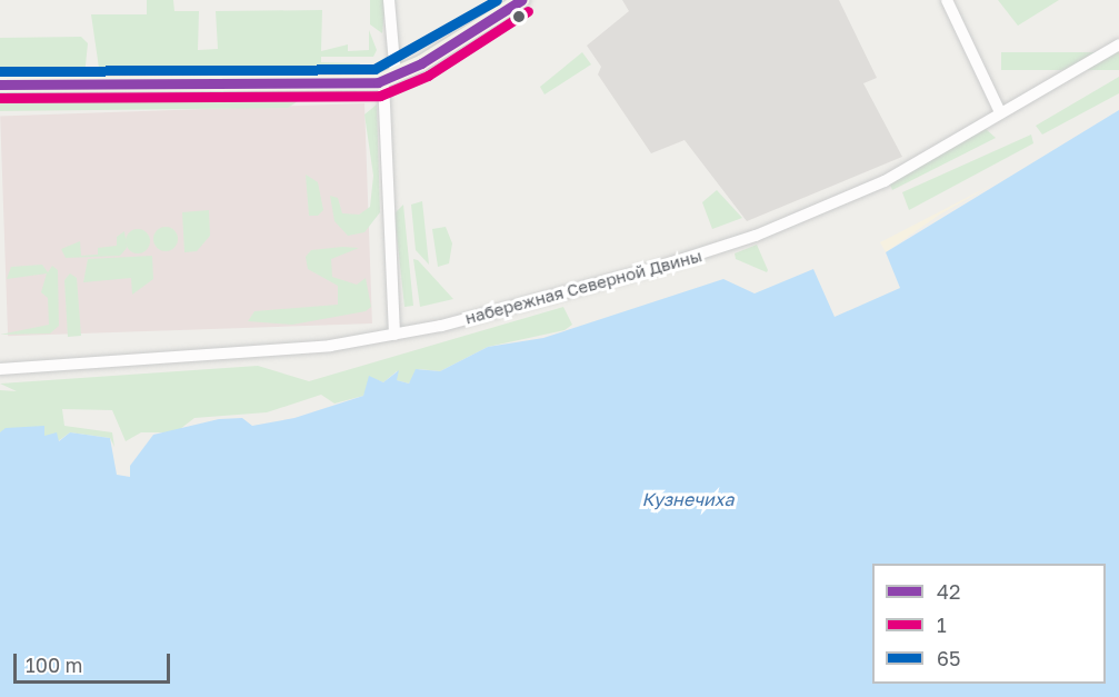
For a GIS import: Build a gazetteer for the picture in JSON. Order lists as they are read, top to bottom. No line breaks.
{"streets":{"street":["набережная Северной Двины"]},"water":["Кузнечиха"],"lines":["transit line 42","transit line 65","transit line 1"],"legend":["42","1","65"],"scale_bar":"100 m"}
